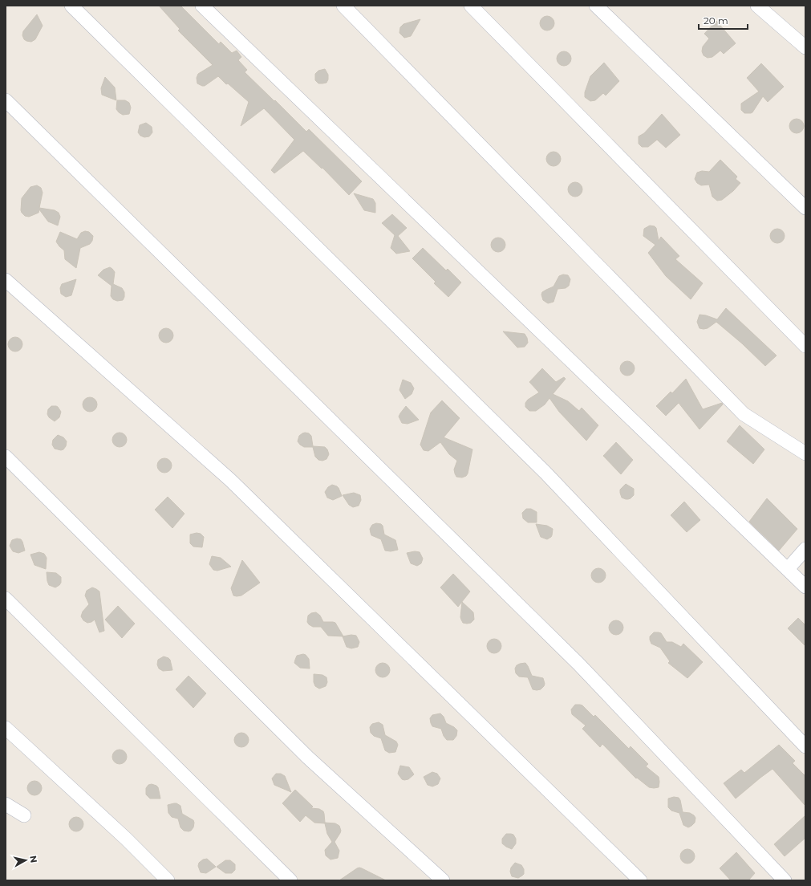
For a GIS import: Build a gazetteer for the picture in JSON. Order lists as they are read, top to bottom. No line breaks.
{"scale_bar":"20 m","north":"right"}
